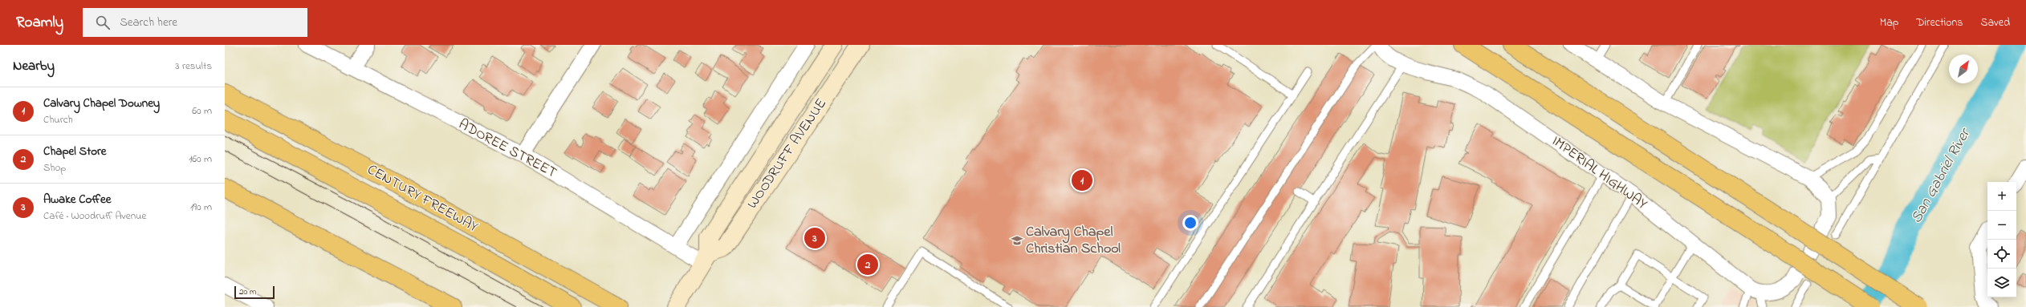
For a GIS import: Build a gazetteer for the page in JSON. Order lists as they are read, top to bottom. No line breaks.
{"streets":{"main road":["WOODRUFF AVENUE","CENTURY FREEWAY"],"street":["ADOREE STREET","IMPERIAL HIGHWAY"]},"crossings":[["ADOREE STREET","WOODRUFF AVENUE"]],"water":["San Gabriel River"],"places":{"school or university":["Calvary Chapel Christian School"]},"scale_bar":"20 m","north":"top right","page":{"header":"Roamly","search":"Search here","nav":["Map","Directions","Saved"],"heading":["Nearby","3 results"],"list":[{"mark":"1","name":"Calvary Chapel Downey","note":"Church","value":"60 m"},{"mark":"2","name":"Chapel Store","note":"Shop","value":"160 m"},{"mark":"3","name":"Awake Coffee","note":"Café · Woodruff Avenue","value":"190 m"}],"pins":["1","3","2"],"map_buttons":["+","−"],"scale":"20 m"}}
